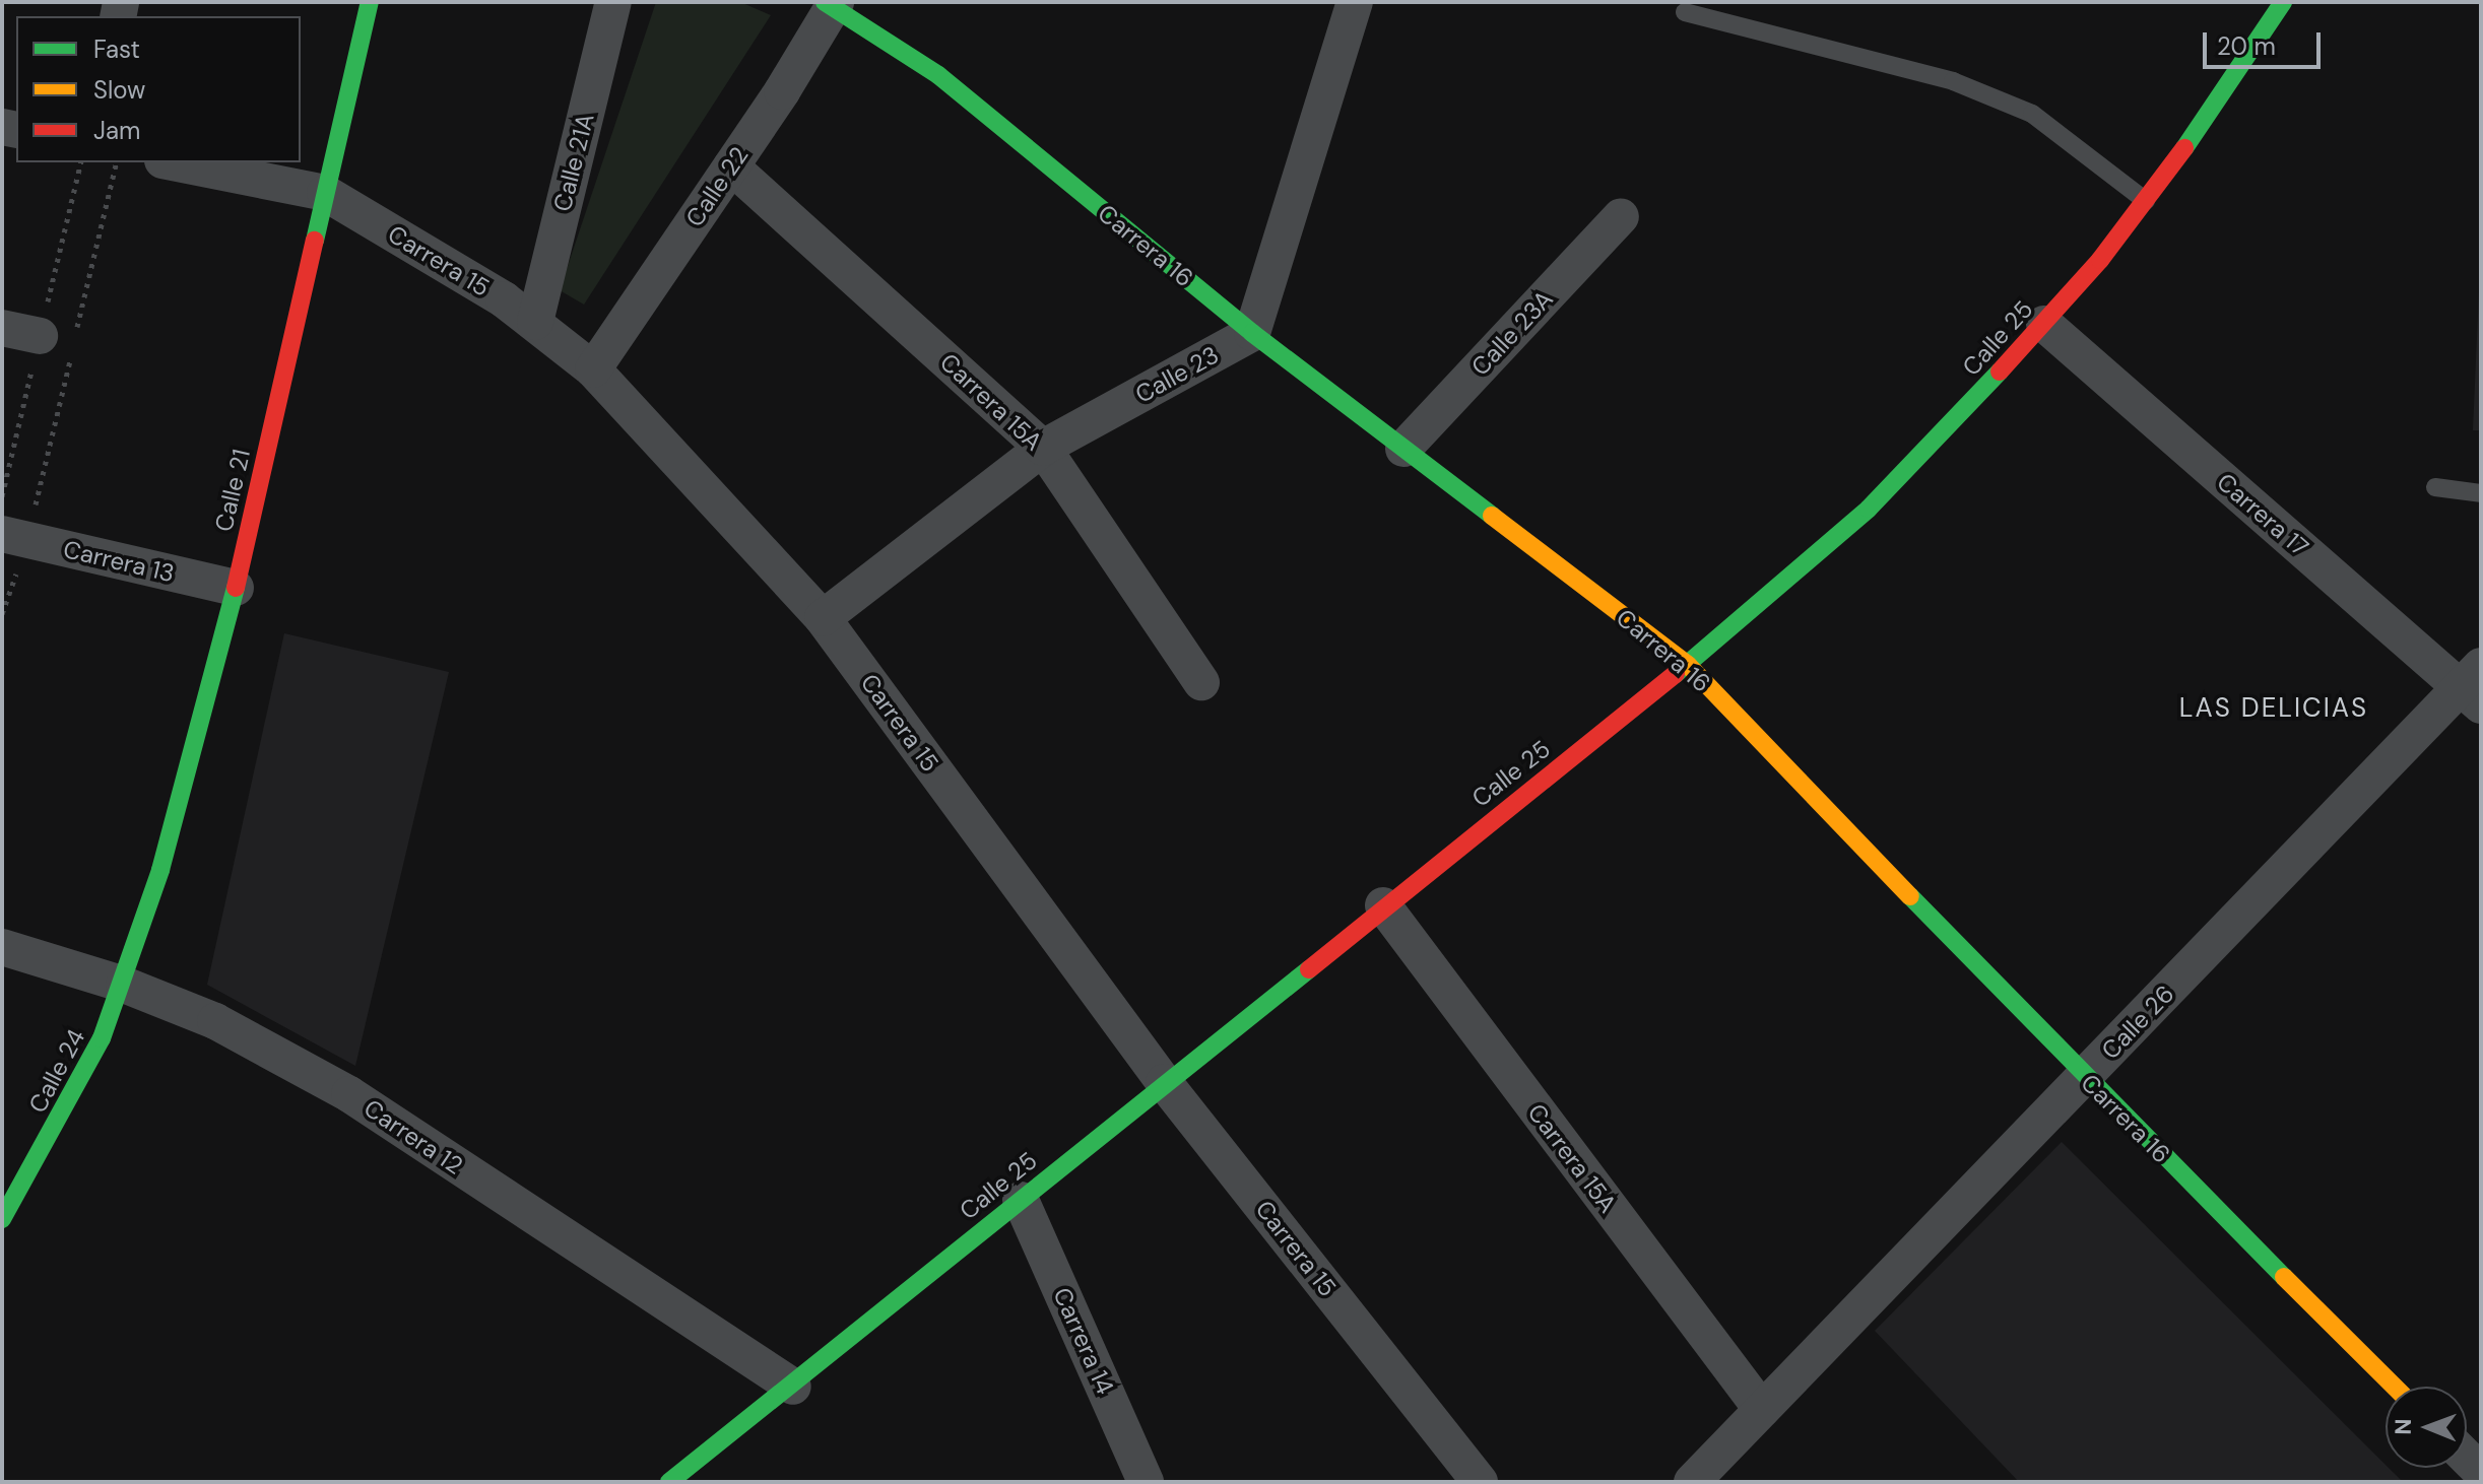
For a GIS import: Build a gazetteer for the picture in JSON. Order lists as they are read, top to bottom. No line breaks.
{"streets":{"street":["Calle 21A","Calle 22","Carrera 16","Carrera 15","Calle 23A","Calle 25","Calle 23","Carrera 15A","Calle 21","Carrera 17","Carrera 13","Calle 26","Calle 24","Carrera 12","Carrera 14"]},"crossings":[["Calle 21A","Carrera 15"],["Calle 22","Carrera 16"],["Calle 22","Carrera 15"],["Calle 22","Carrera 15A"],["Carrera 16","Calle 23A"],["Carrera 16","Calle 25"],["Carrera 16","Calle 23"],["Carrera 16","Calle 26"],["Carrera 15","Calle 25"],["Carrera 15","Calle 23"],["Carrera 15","Calle 21"],["Calle 25","Carrera 15A"],["Calle 25","Carrera 17"],["Calle 25","Carrera 12"],["Calle 25","Carrera 14"],["Calle 23","Carrera 15A"],["Carrera 15A","Calle 26"],["Calle 21","Carrera 13"],["Calle 21","Calle 24"],["Calle 21","Carrera 12"],["Carrera 17","Calle 26"],["Calle 24","Carrera 12"]],"districts":["LAS DELICIAS"],"legend":["Fast","Slow","Jam"],"scale_bar":"20 m","north":"left"}
